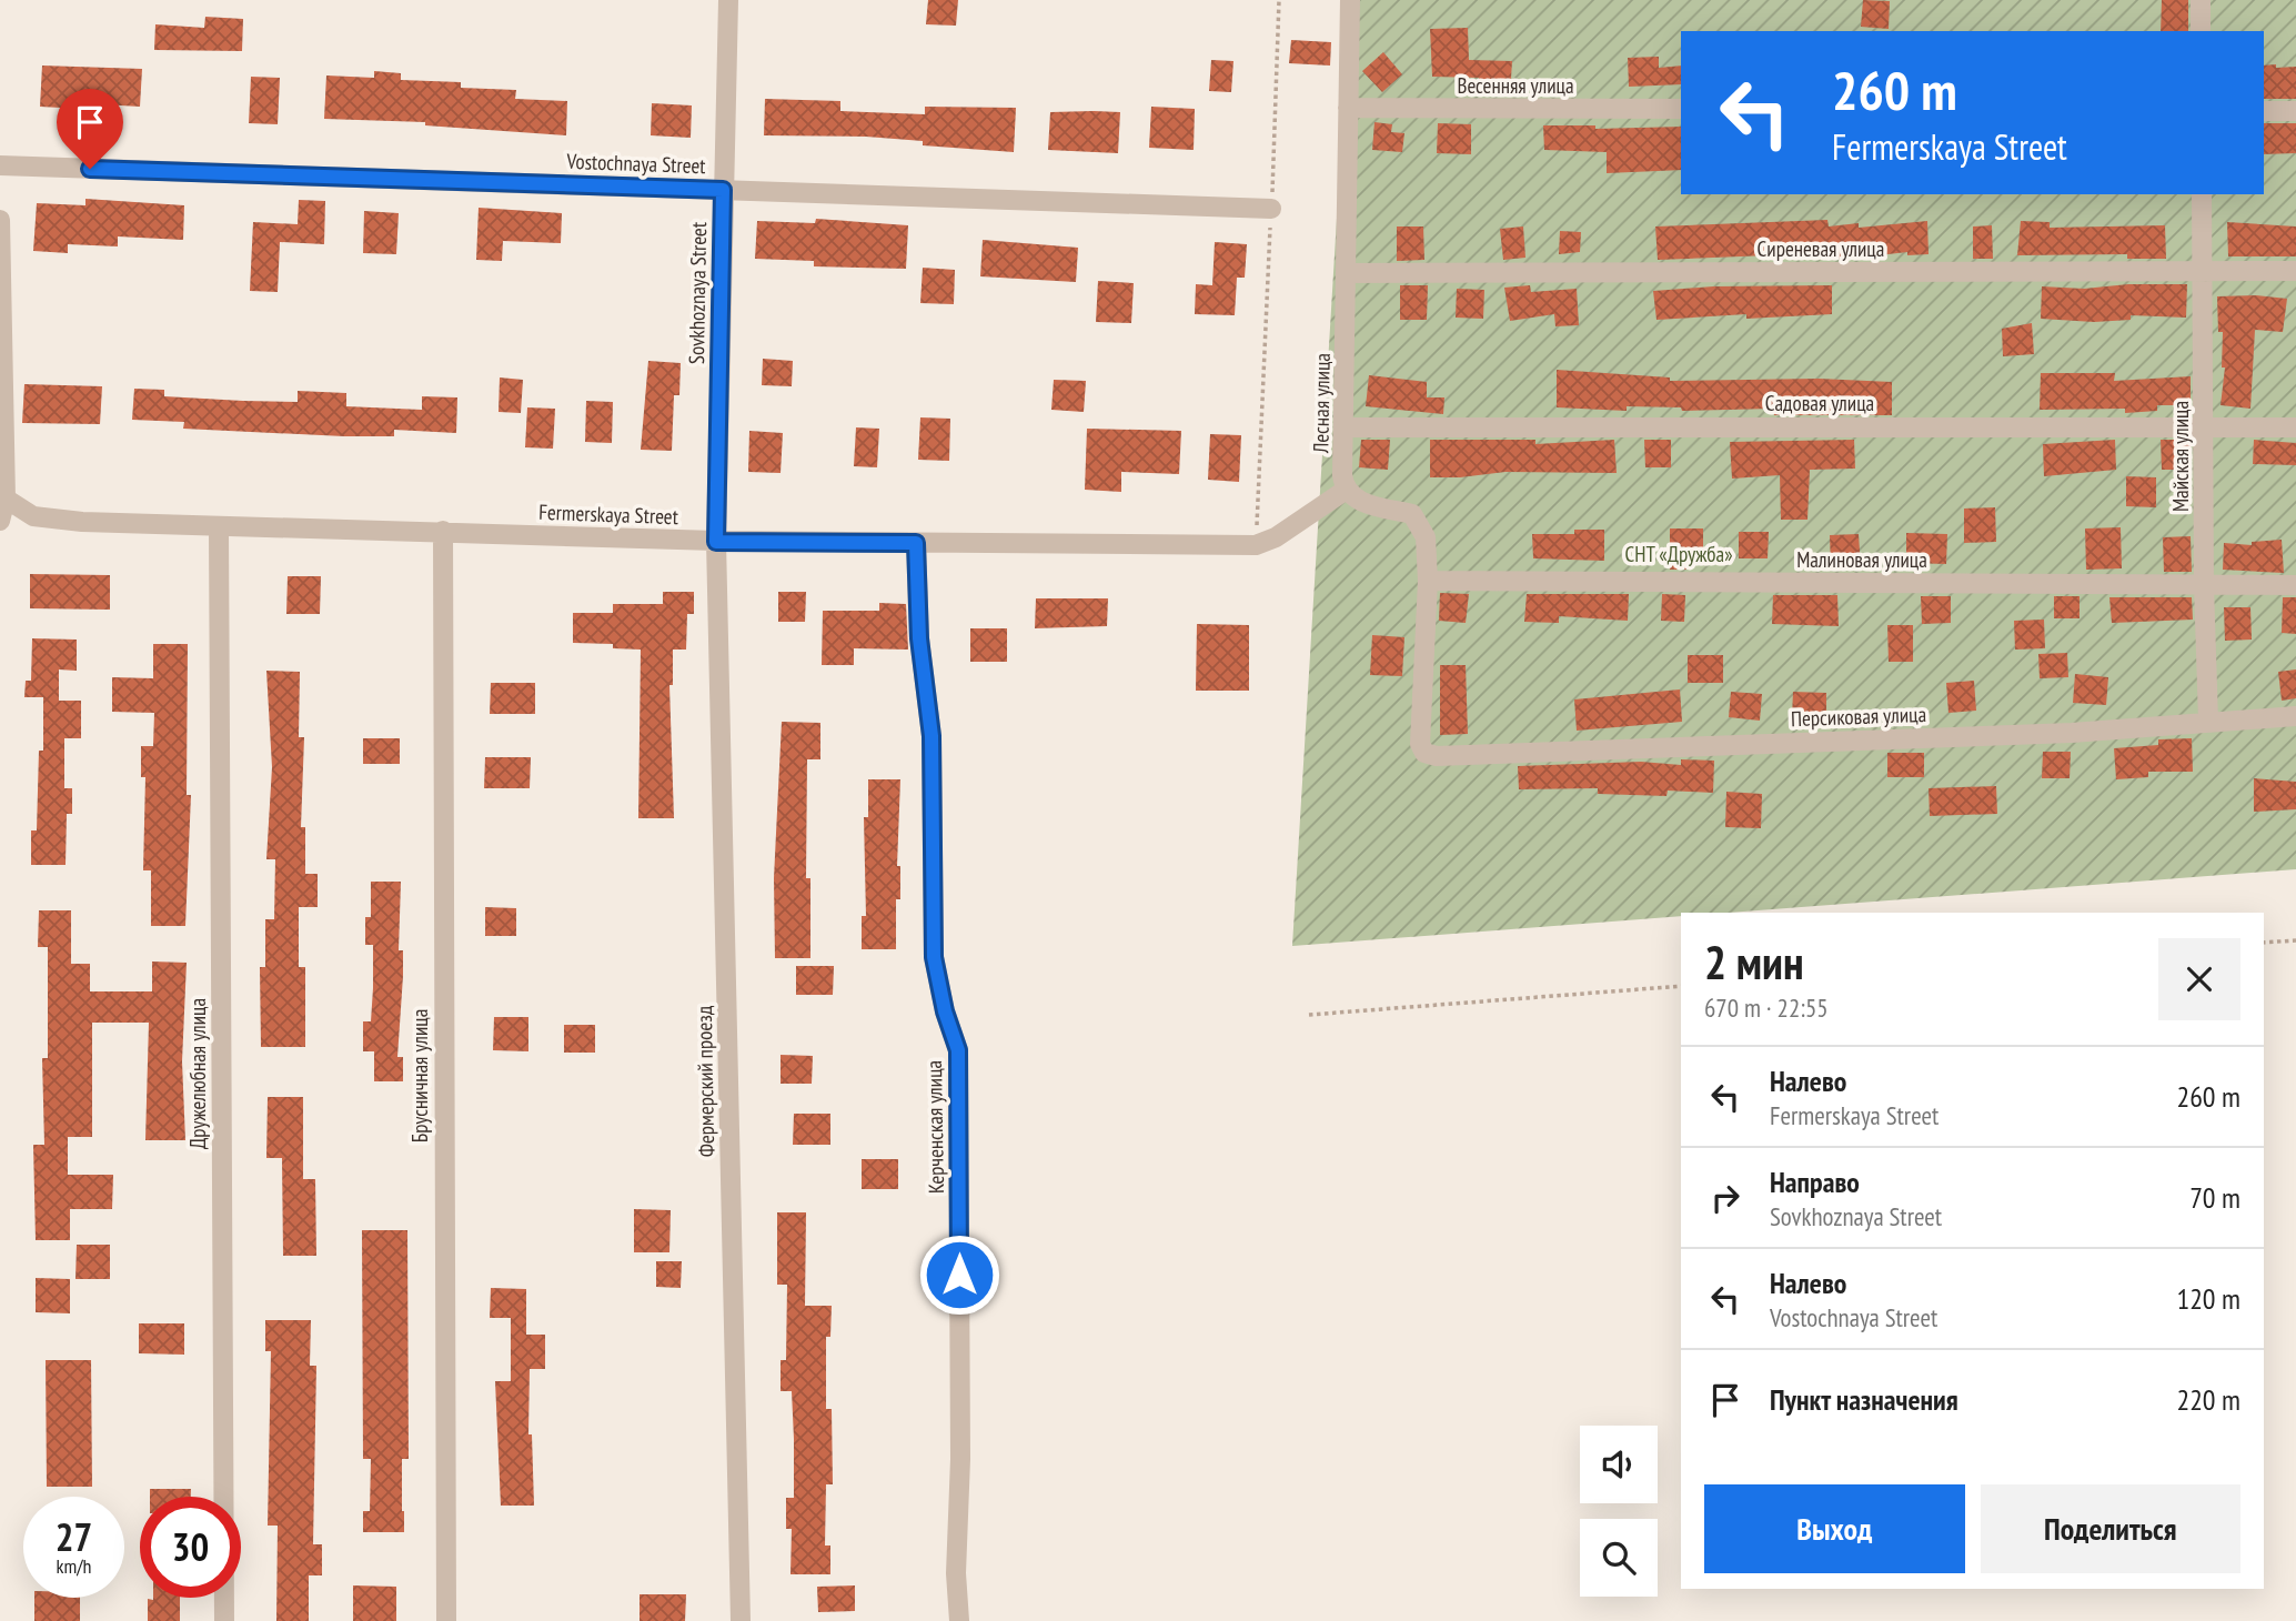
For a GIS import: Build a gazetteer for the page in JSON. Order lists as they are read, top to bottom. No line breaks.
{"streets":{"street":["Весенняя улица","Vostochnaya Street","Сиреневая улица","Sovkhoznaya Street","Лесная улица","Садовая улица","Майская улица","Fermerskaya Street","Малиновая улица","Персиковая улица","Дружелюбная улица","Брусничная улица","Фермерский проезд","Керченская улица"]},"crossings":[["Весенняя улица","Лесная улица"],["Vostochnaya Street","Sovkhoznaya Street"],["Сиреневая улица","Лесная улица"],["Сиреневая улица","Майская улица"],["Sovkhoznaya Street","Fermerskaya Street"],["Sovkhoznaya Street","Фермерский проезд"],["Лесная улица","Садовая улица"],["Садовая улица","Майская улица"],["Майская улица","Малиновая улица"],["Майская улица","Персиковая улица"],["Fermerskaya Street","Дружелюбная улица"],["Fermerskaya Street","Брусничная улица"],["Fermerskaya Street","Фермерский проезд"],["Fermerskaya Street","Керченская улица"],["Малиновая улица","Персиковая улица"]],"parks":["СНТ «Дружба»"],"page":{"turn":["260 m","Fermerskaya Street"],"heading":["2 мин","670 m · 22:55"],"list":[{"name":"Налево","note":"Fermerskaya Street","value":"260 m"},{"name":"Направо","note":"Sovkhoznaya Street","value":"70 m"},{"name":"Налево","note":"Vostochnaya Street","value":"120 m"},{"name":"Пункт назначения","value":"220 m"}],"buttons":["Выход","Поделиться"],"speed":"27 km/h","limit":"30"}}
